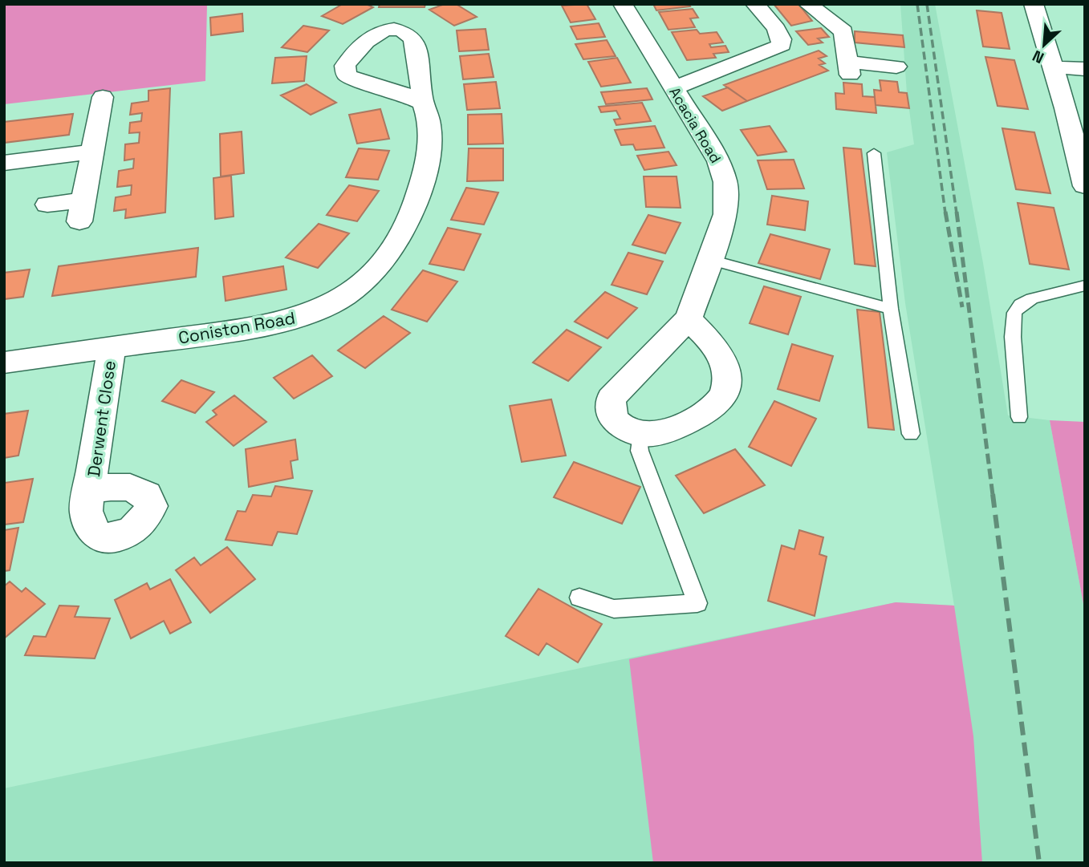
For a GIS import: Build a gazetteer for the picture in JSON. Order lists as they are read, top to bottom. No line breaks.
{"streets":{"street":["Acacia Road","Coniston Road","Derwent Close"]},"crossings":[["Coniston Road","Derwent Close"]],"north":"bottom left"}
